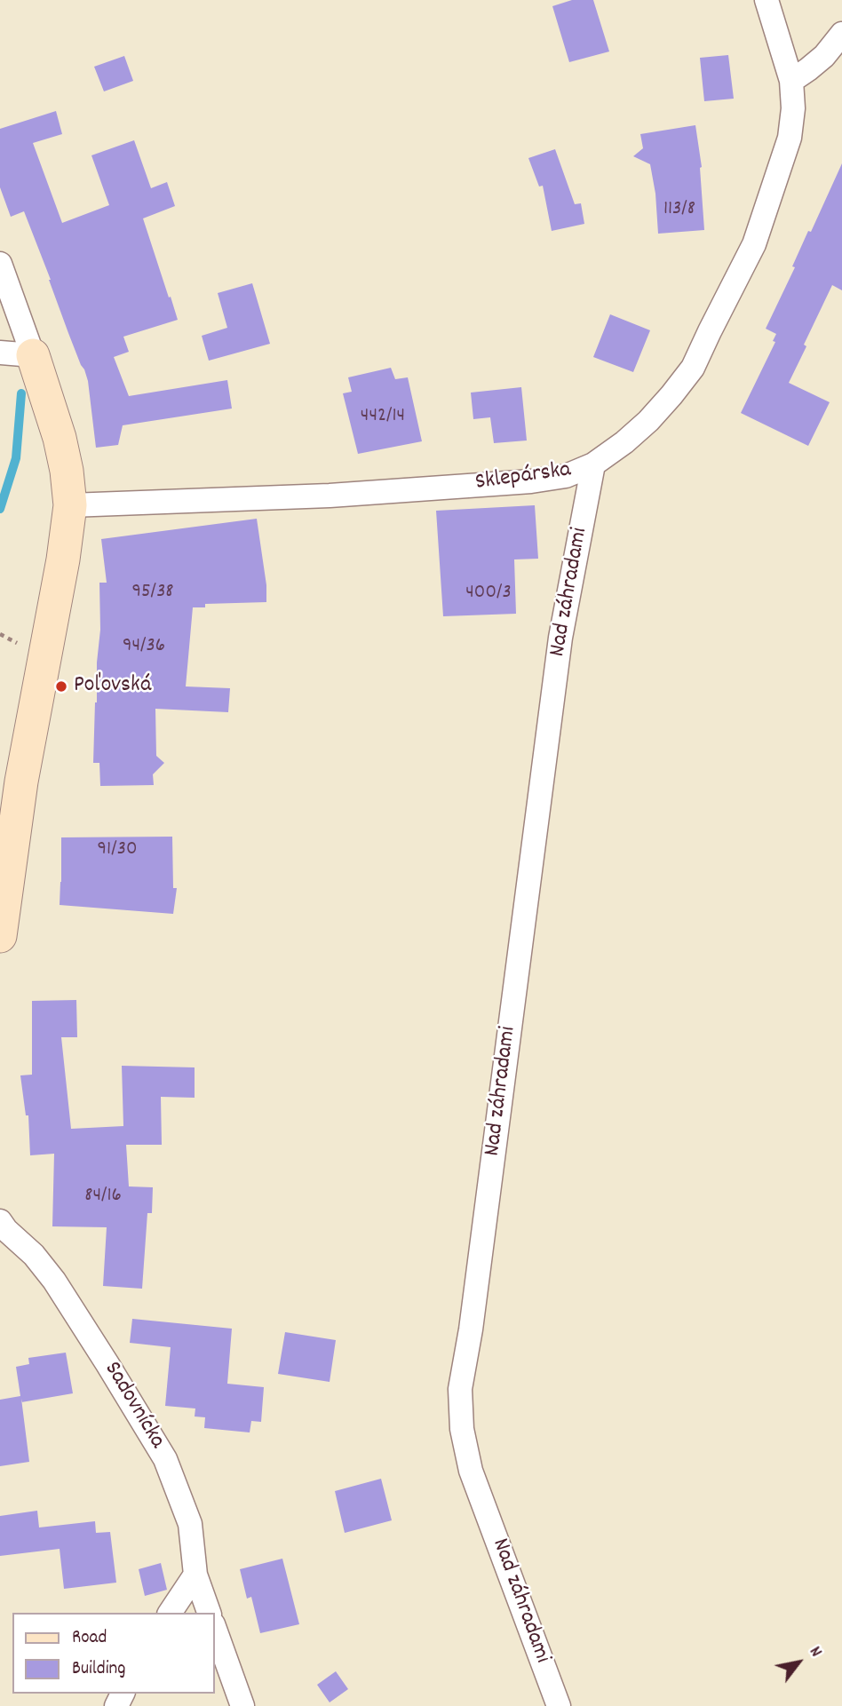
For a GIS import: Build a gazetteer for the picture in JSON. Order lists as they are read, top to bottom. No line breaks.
{"streets":{"street":["Sklepárska","Nad záhradami","Sadovnícka"]},"crossings":[["Sklepárska","Nad záhradami"]],"places":["Poľovská"],"house_numbers":["113/8","442/14","95/38","400/3","94/36","91/30","84/16"],"legend":["Road","Building"],"north":"top right"}
